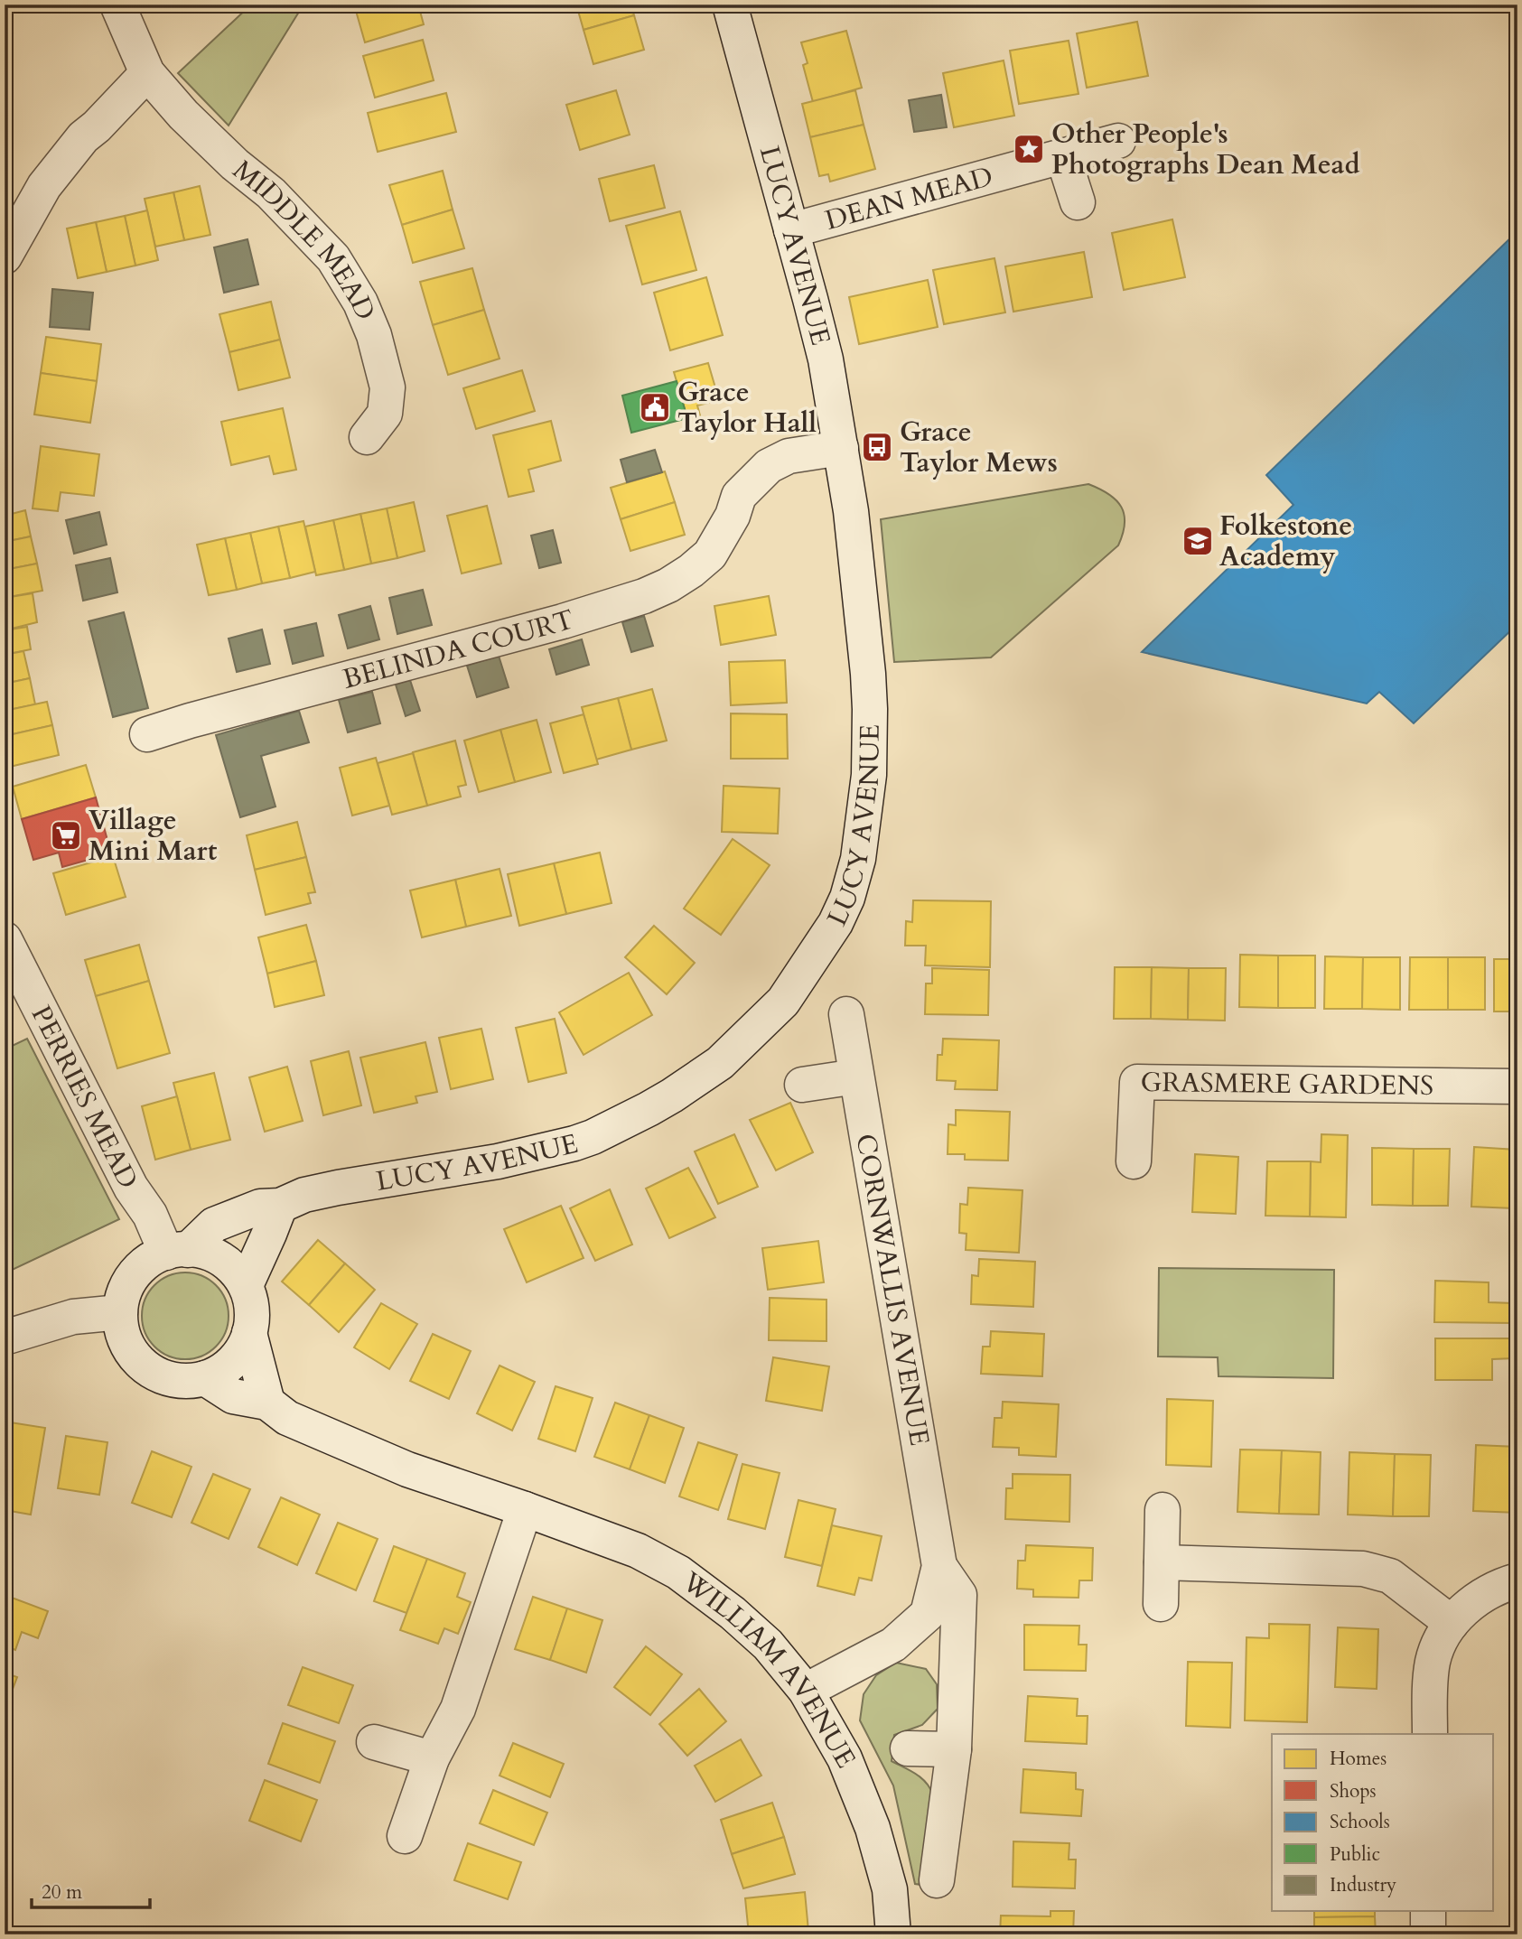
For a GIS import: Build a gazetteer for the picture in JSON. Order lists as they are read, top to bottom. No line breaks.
{"streets":{"street":["DEAN MEAD","MIDDLE MEAD","LUCY AVENUE","BELINDA COURT","GRASMERE GARDENS","PERRIES MEAD","CORNWALLIS AVENUE","WILLIAM AVENUE"]},"crossings":[["DEAN MEAD","LUCY AVENUE"],["LUCY AVENUE","BELINDA COURT"],["LUCY AVENUE","PERRIES MEAD"],["LUCY AVENUE","WILLIAM AVENUE"],["PERRIES MEAD","WILLIAM AVENUE"],["CORNWALLIS AVENUE","WILLIAM AVENUE"]],"places":{"place":["Other People's Photographs Dean Mead"],"public building":["Grace Taylor Hall"],"bus stop":["Grace Taylor Mews"],"school or university":["Folkestone Academy"],"supermarket":["Village Mini Mart"]},"legend":["Homes","Shops","Schools","Public","Industry"],"scale_bar":"20 m"}
